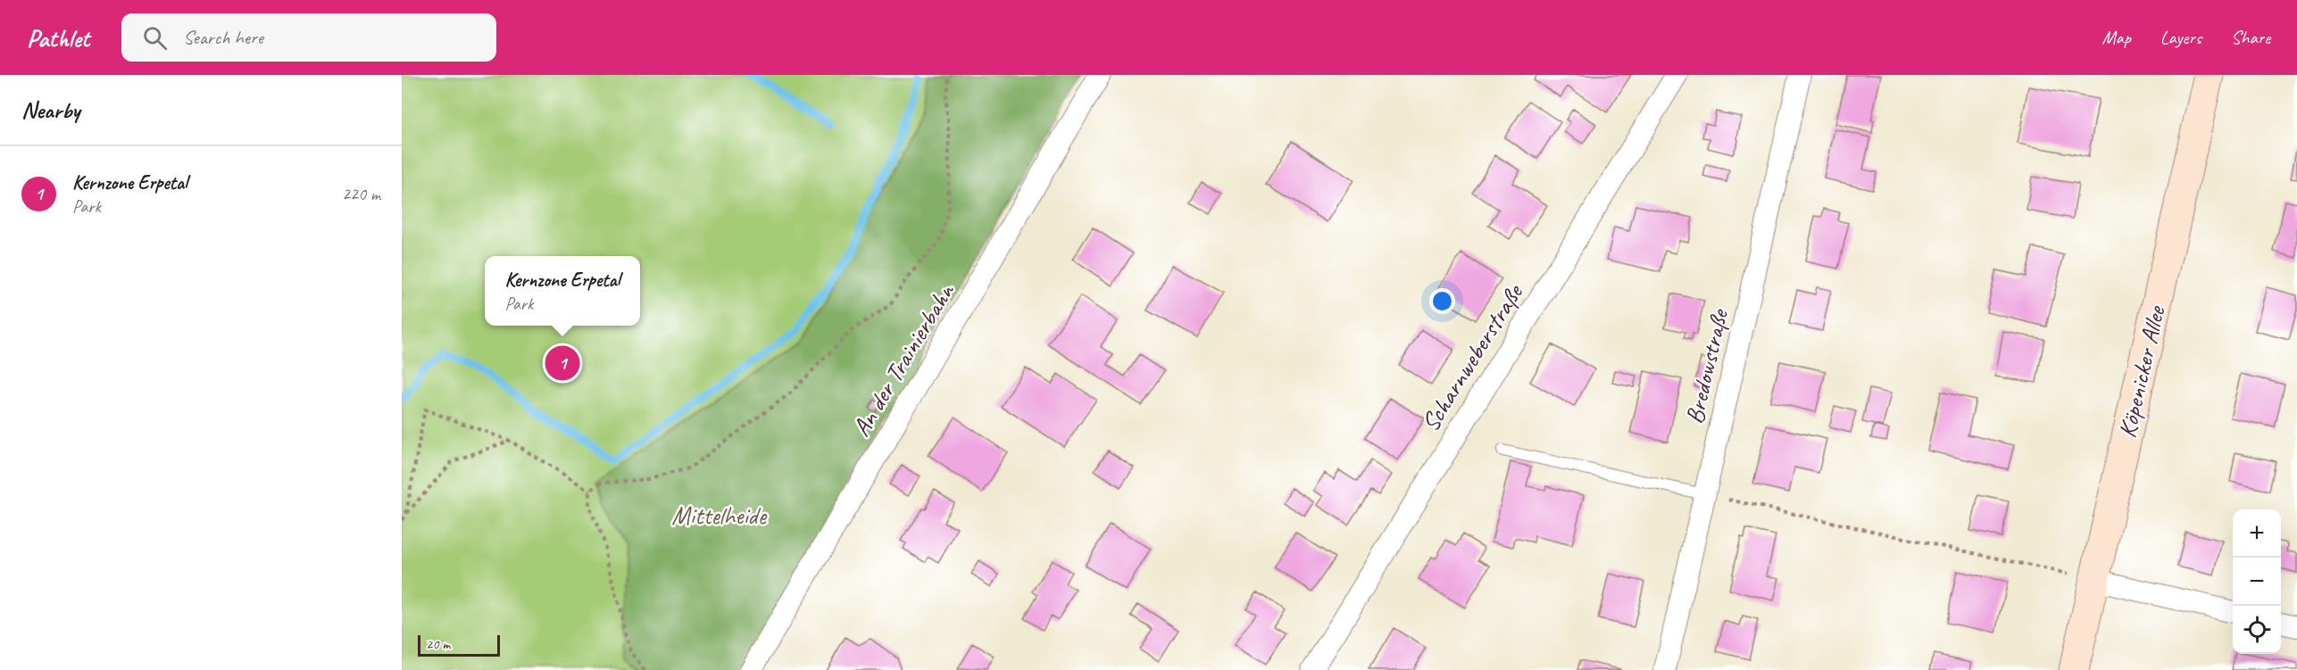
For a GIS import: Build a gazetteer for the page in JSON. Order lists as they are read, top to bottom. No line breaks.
{"streets":{"street":["Scharnweberstraße","An der Trainierbahn","Bredowstraße","Köpenicker Allee"]},"parks":["Mittelheide"],"scale_bar":"20 m","page":{"header":"Pathlet","search":"Search here","nav":["Map","Layers","Share"],"heading":"Nearby","list":[{"mark":"1","name":"Kernzone Erpetal","note":"Park","value":"220 m"}],"popup":["Kernzone Erpetal","Park"],"pins":"1","map_buttons":["+","−"],"scale":"20 m"}}
